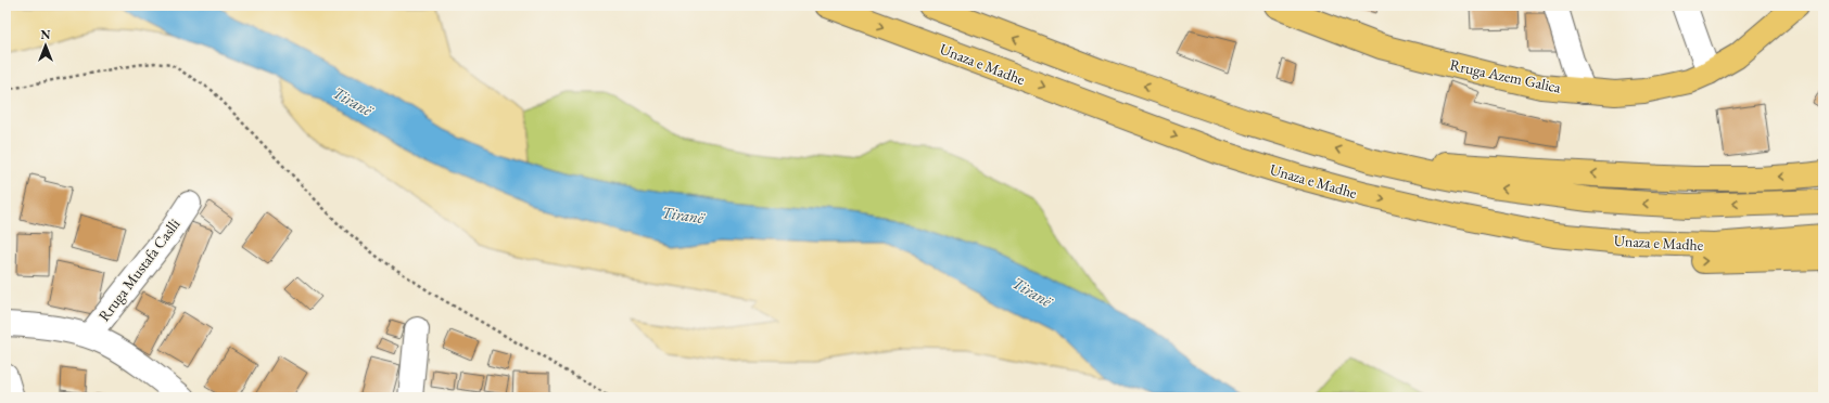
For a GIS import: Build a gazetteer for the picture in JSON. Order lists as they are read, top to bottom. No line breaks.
{"streets":{"main road":["Unaza e Madhe","Rruga Azem Galica"],"street":["Rruga Mustafa Caslli"]},"water":["Tiranë"],"north":"top"}
